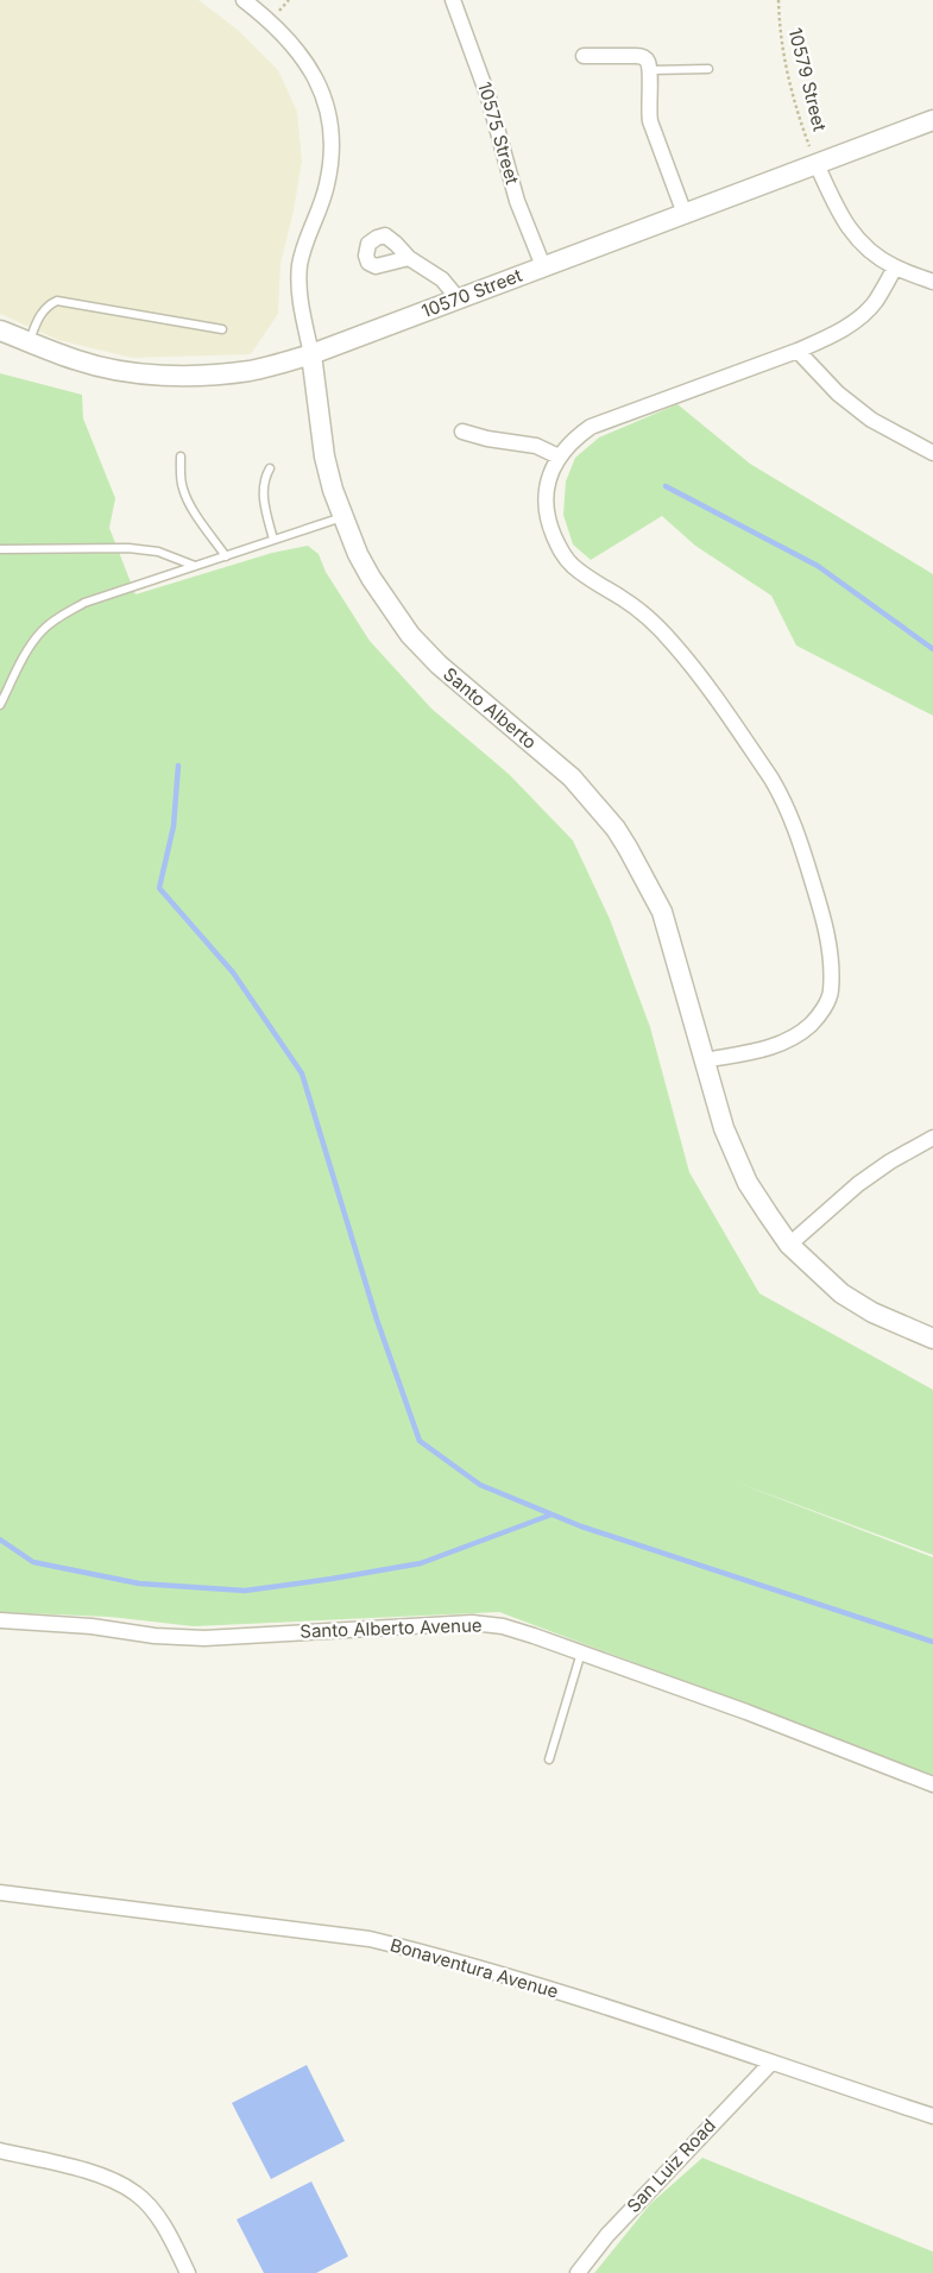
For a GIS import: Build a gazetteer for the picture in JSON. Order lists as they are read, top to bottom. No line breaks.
{"streets":{"street":["10575 Street","10570 Street","Santo Alberto","Santo Alberto Avenue","Bonaventura Avenue","San Luiz Road"],"path":["10579 Street"]},"crossings":[["10579 Street","10570 Street"],["10575 Street","10570 Street"],["10570 Street","Santo Alberto"],["Bonaventura Avenue","San Luiz Road"]]}
